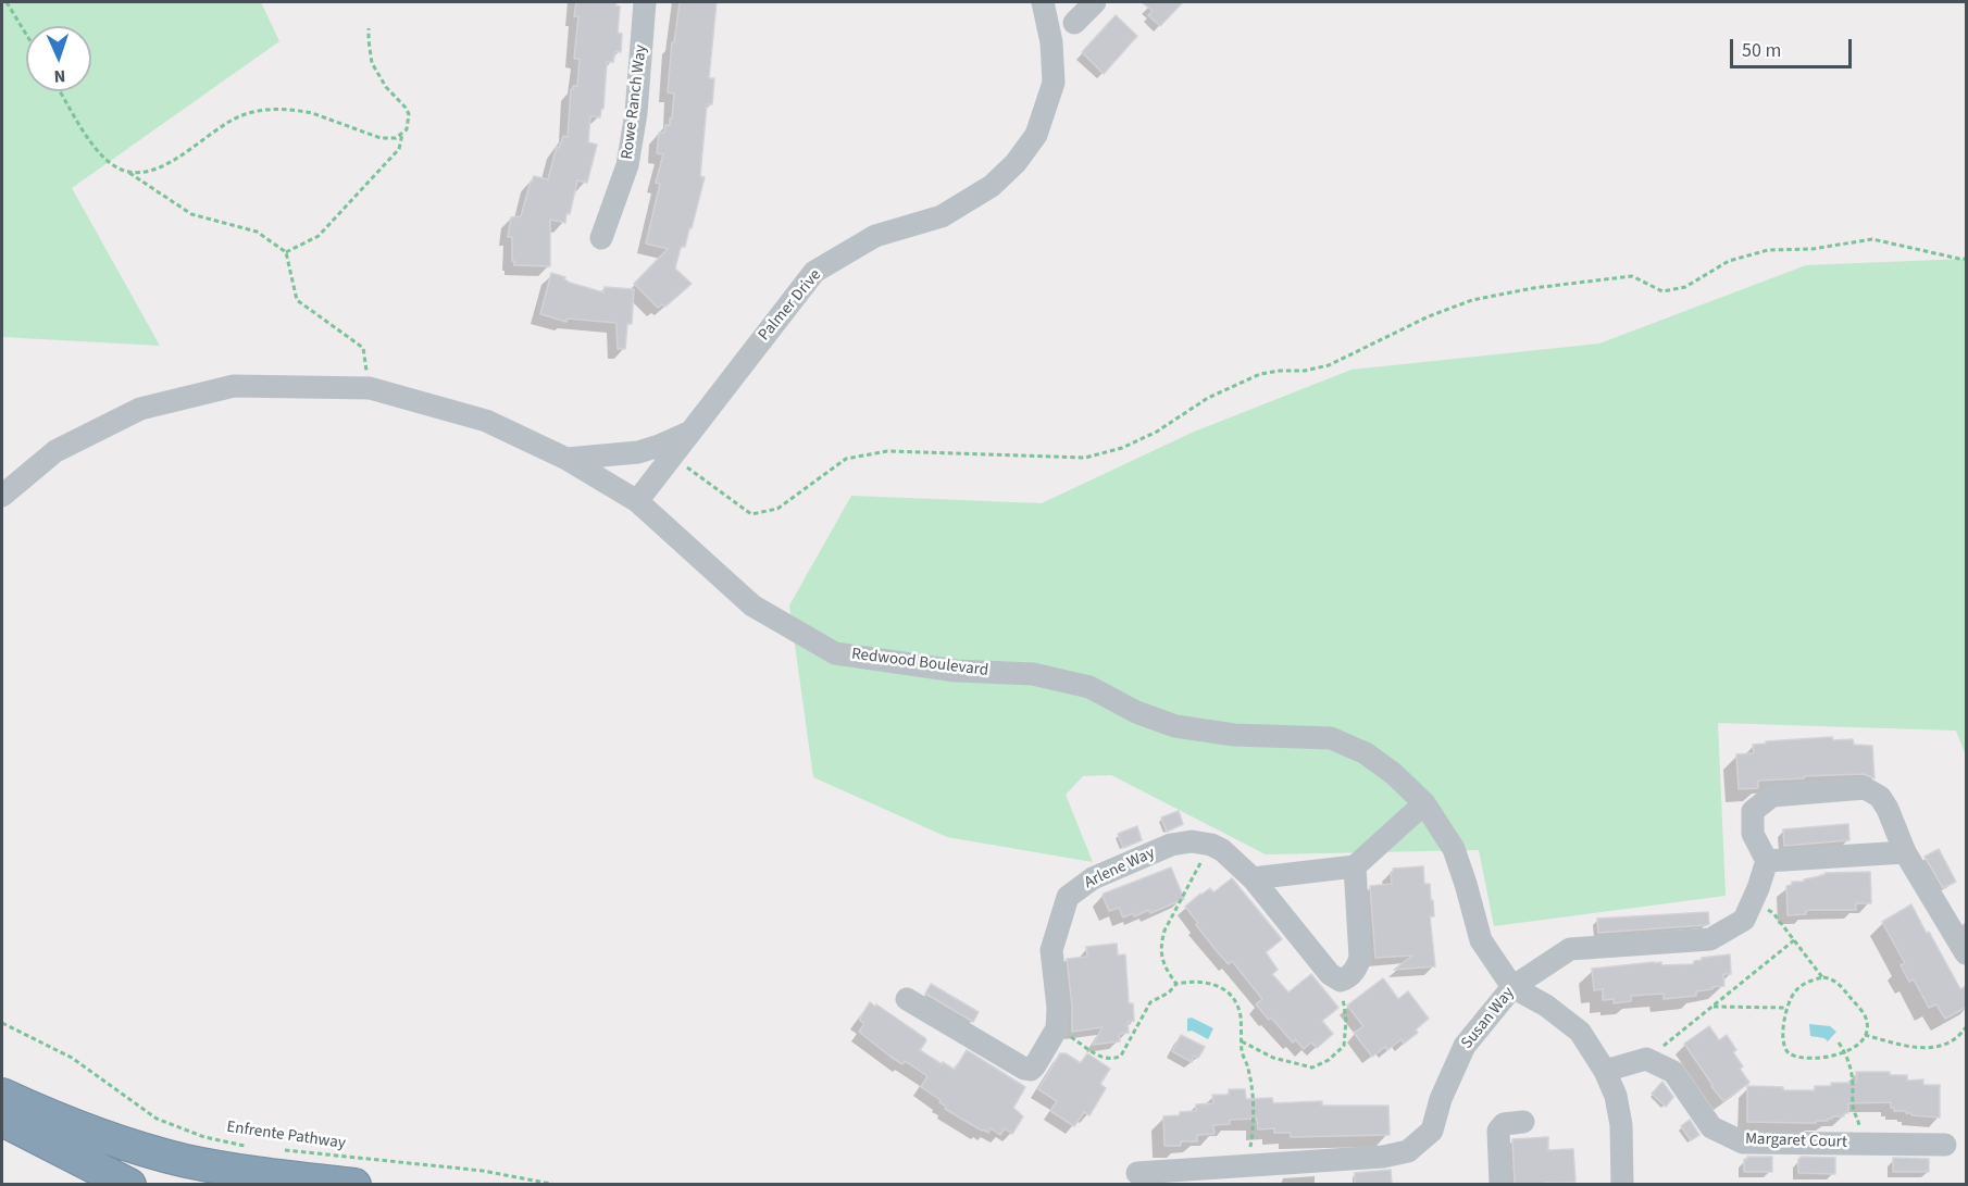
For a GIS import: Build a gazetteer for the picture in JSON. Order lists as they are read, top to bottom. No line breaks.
{"streets":{"street":["Rowe Ranch Way","Palmer Drive","Redwood Boulevard","Arlene Way","Susan Way","Margaret Court"],"path":["Enfrente Pathway"]},"crossings":[["Palmer Drive","Redwood Boulevard"],["Redwood Boulevard","Susan Way"]],"scale_bar":"50 m","north":"bottom"}
